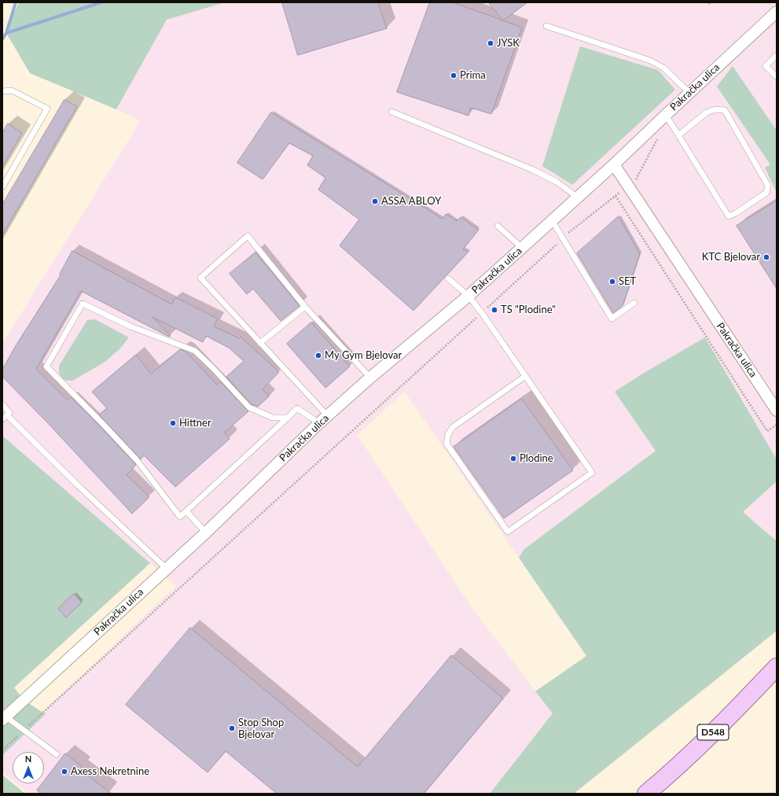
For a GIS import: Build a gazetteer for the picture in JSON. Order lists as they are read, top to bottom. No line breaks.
{"streets":{"main road":["D548"],"street":["Pakračka ulica"]},"places":["JYSK","Prima","ASSA ABLOY","KTC Bjelovar","SET","TS \"Plodine\"","My Gym Bjelovar","Hittner","Plodine","Stop Shop Bjelovar","Axess Nekretnine"],"north":"top"}
